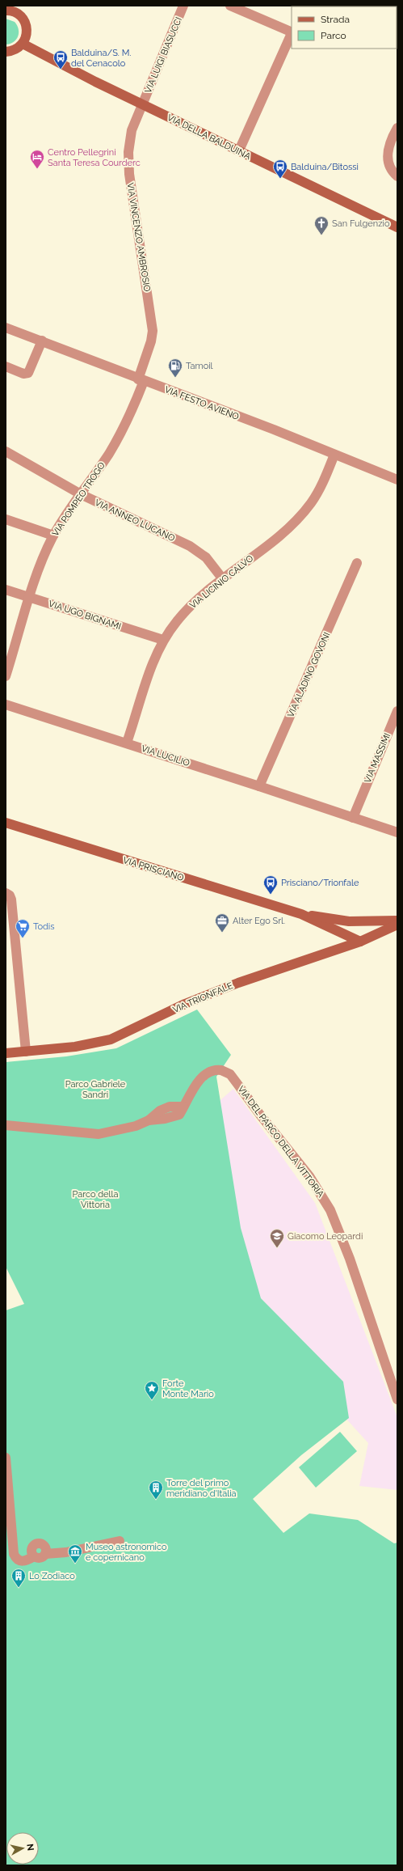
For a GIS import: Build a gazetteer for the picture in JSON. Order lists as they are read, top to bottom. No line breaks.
{"streets":{"main road":["VIA DELLA BALDUINA","VIA PRISCIANO","VIA TRIONFALE"],"street":["VIA LUIGI BIASUCCI","VIA VINCENZO AMBROSIO","VIA FESTO AVIENO","VIA POMPEO TROGO","VIA ANNEO LUCANO","VIA LICINIO CALVO","VIA UGO BIGNAMI","VIA ALADINO GOVONI","VIA LUCILIO","VIA MASSIMI","VIA DEL PARCO DELLA VITTORIA"]},"crossings":[["VIA LUIGI BIASUCCI","VIA DELLA BALDUINA"],["VIA LUIGI BIASUCCI","VIA VINCENZO AMBROSIO"],["VIA DELLA BALDUINA","VIA VINCENZO AMBROSIO"],["VIA VINCENZO AMBROSIO","VIA FESTO AVIENO"],["VIA VINCENZO AMBROSIO","VIA POMPEO TROGO"],["VIA FESTO AVIENO","VIA POMPEO TROGO"],["VIA FESTO AVIENO","VIA LICINIO CALVO"],["VIA POMPEO TROGO","VIA ANNEO LUCANO"],["VIA POMPEO TROGO","VIA UGO BIGNAMI"],["VIA ANNEO LUCANO","VIA LICINIO CALVO"],["VIA LICINIO CALVO","VIA UGO BIGNAMI"],["VIA LICINIO CALVO","VIA LUCILIO"],["VIA ALADINO GOVONI","VIA LUCILIO"],["VIA LUCILIO","VIA MASSIMI"],["VIA PRISCIANO","VIA TRIONFALE"]],"parks":["Parco Gabriele Sandri","Parco della Vittoria"],"places":{"bus stop":["Balduina/S. M. del Cenacolo","Balduina/Bitossi","Prisciano/Trionfale"],"hotel":["Centro Pellegrini Santa Teresa Courderc"],"church":["San Fulgenzio"],"fuel station":["Tamoil"],"office":["Alter Ego Srl."],"supermarket":["Todis"],"school or university":["Giacomo Leopardi"],"place":["Forte Monte Mario"],"building":["Torre del primo meridiano d'Italia","Lo Zodiaco"],"museum":["Museo astronomico e copernicano"]},"legend":["Strada","Parco"],"north":"right"}
